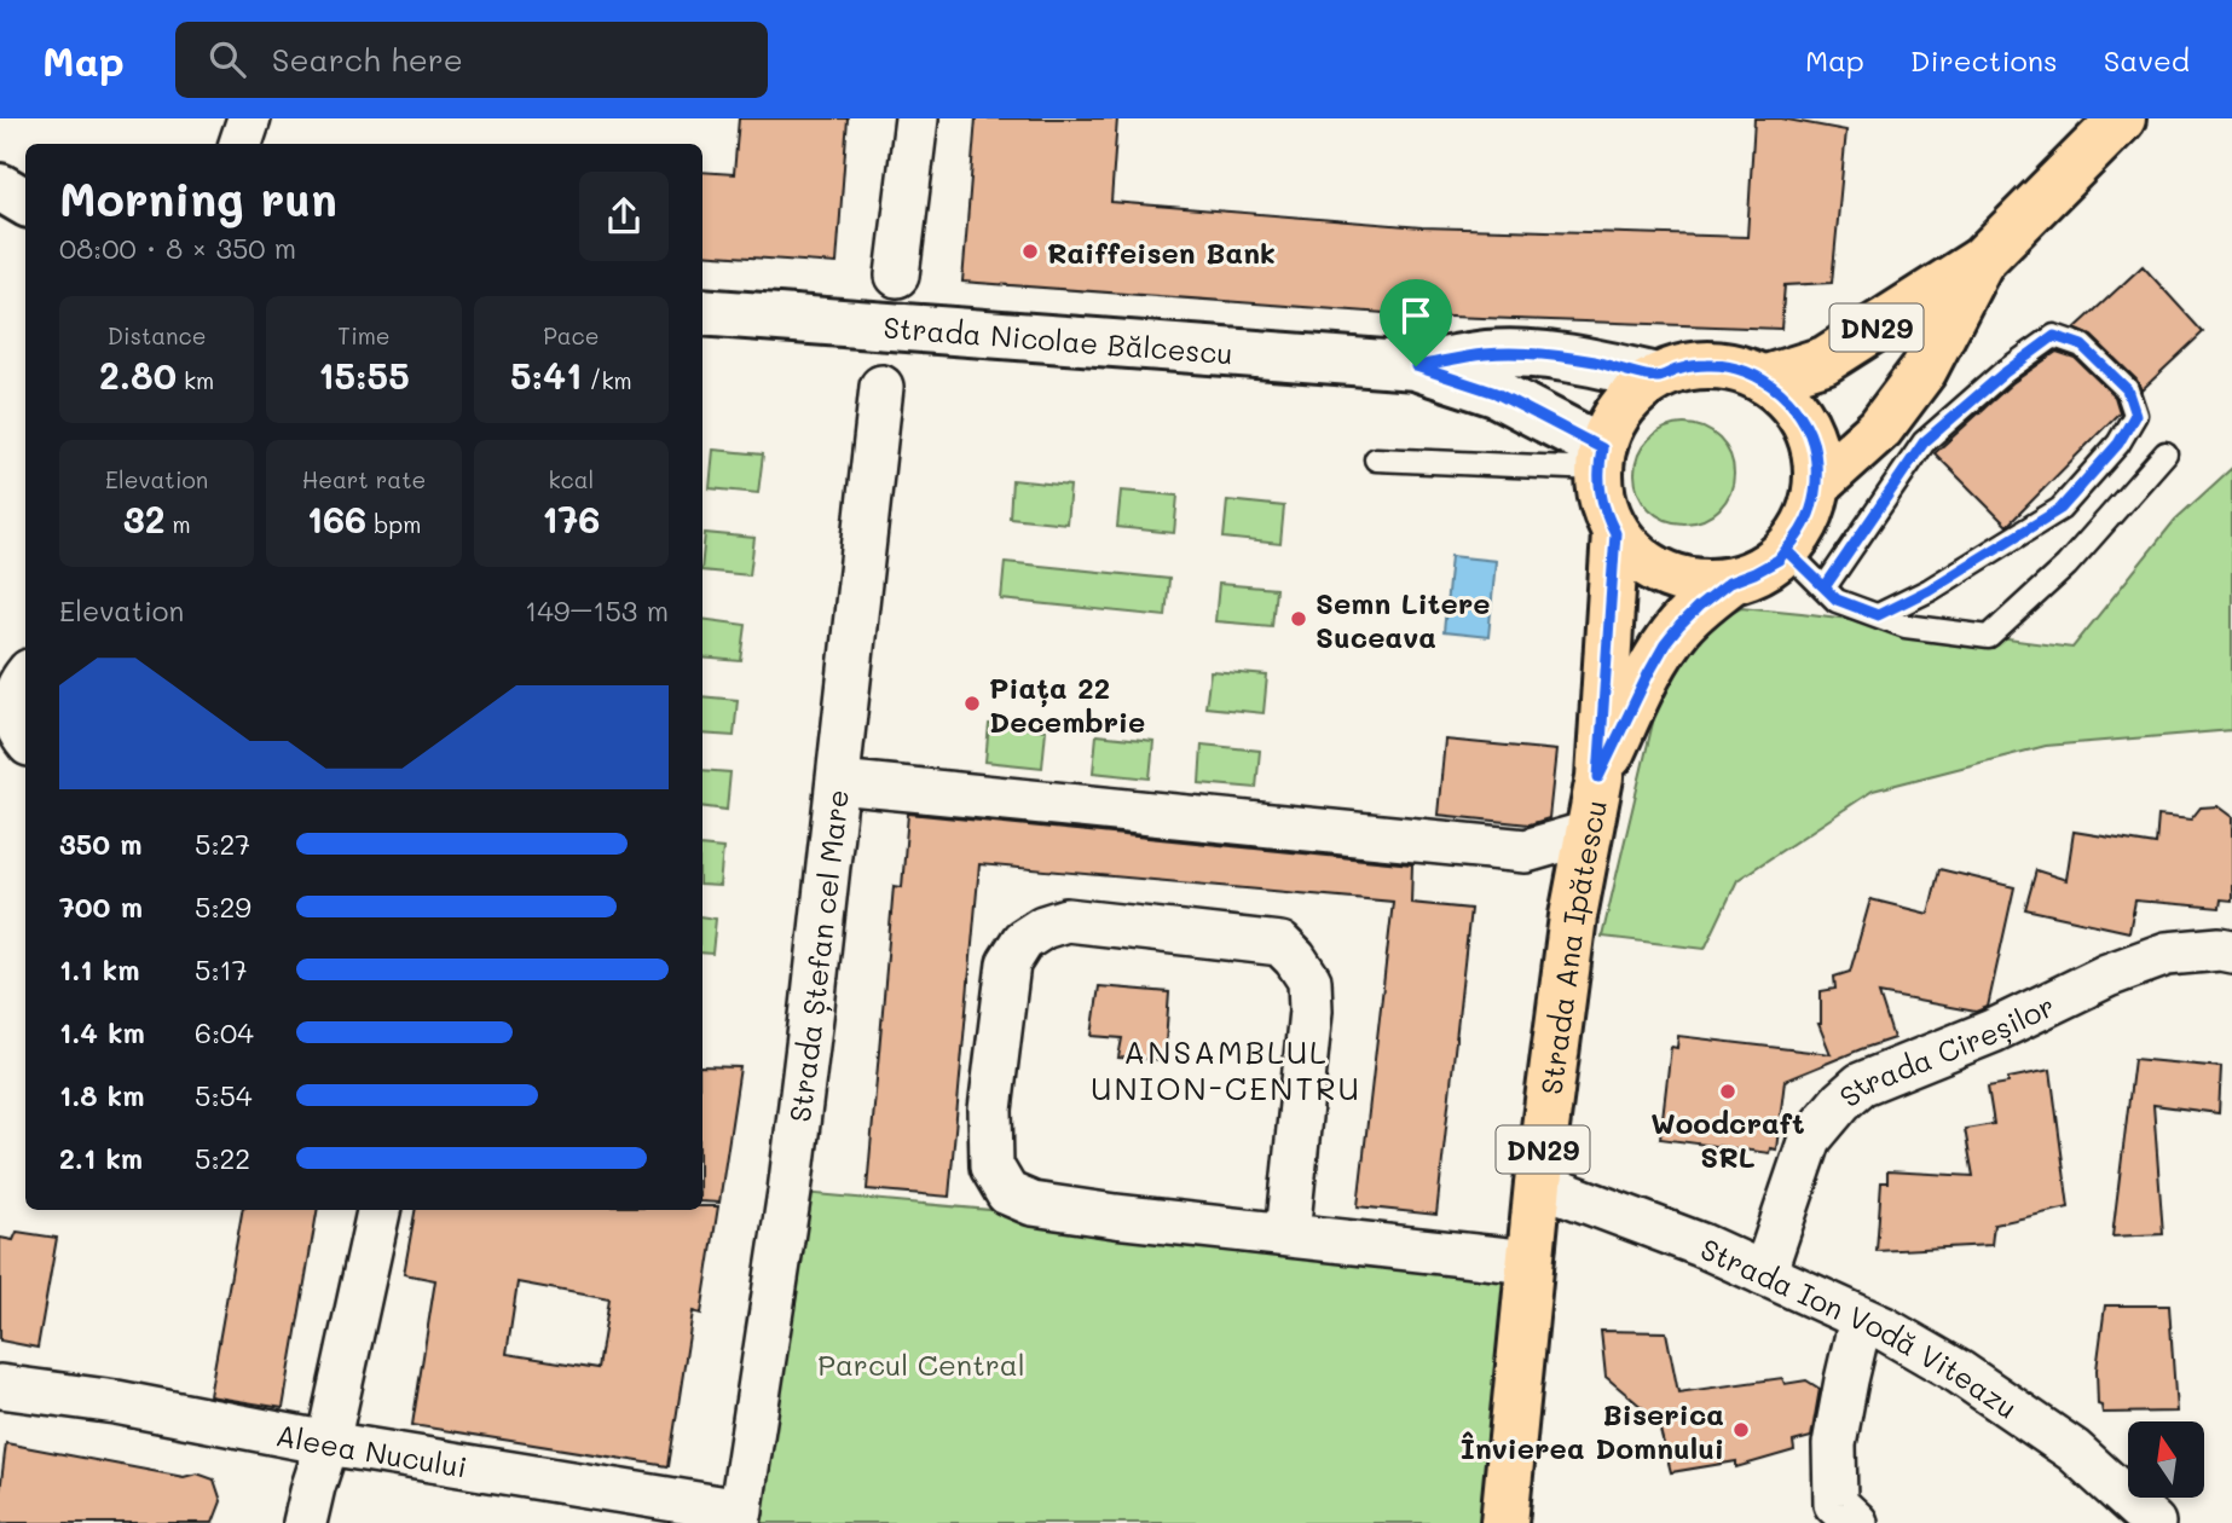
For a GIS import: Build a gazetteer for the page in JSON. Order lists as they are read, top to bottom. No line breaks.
{"streets":{"main road":["DN29","Strada Nicolae Bălcescu","Strada Ana Ipătescu"],"street":["Strada Ștefan cel Mare","Strada Cireșilor","Strada Ion Vodă Viteazu","Aleea Nucului"]},"crossings":[["DN29","Strada Nicolae Bălcescu"],["DN29","Strada Ana Ipătescu"],["Strada Nicolae Bălcescu","Strada Ana Ipătescu"],["Strada Ana Ipătescu","Strada Ion Vodă Viteazu"],["Strada Ștefan cel Mare","Aleea Nucului"],["Strada Cireșilor","Strada Ion Vodă Viteazu"]],"districts":["ANSAMBLUL UNION-CENTRU"],"parks":["Parcul Central"],"places":["Raiffeisen Bank","Semn Litere Suceava","Piața 22 Decembrie","Woodcraft SRL","Biserica Învierea Domnului"],"north":"top","page":{"header":"Map","search":"Search here","nav":["Map","Directions","Saved"],"heading":["Morning run","08:00 · 8 × 350 m"],"stats":[["Distance","2.80 km"],["Time","15:55"],["Pace","5:41 /km"],["Elevation","32 m"],["Heart rate","166 bpm"],["kcal","176"]],"chart":["Elevation","149–153 m"],"list":[{"name":"350 m","note":"5:27"},{"name":"700 m","note":"5:29"},{"name":"1.1 km","note":"5:17"},{"name":"1.4 km","note":"6:04"},{"name":"1.8 km","note":"5:54"},{"name":"2.1 km","note":"5:22"}]}}
